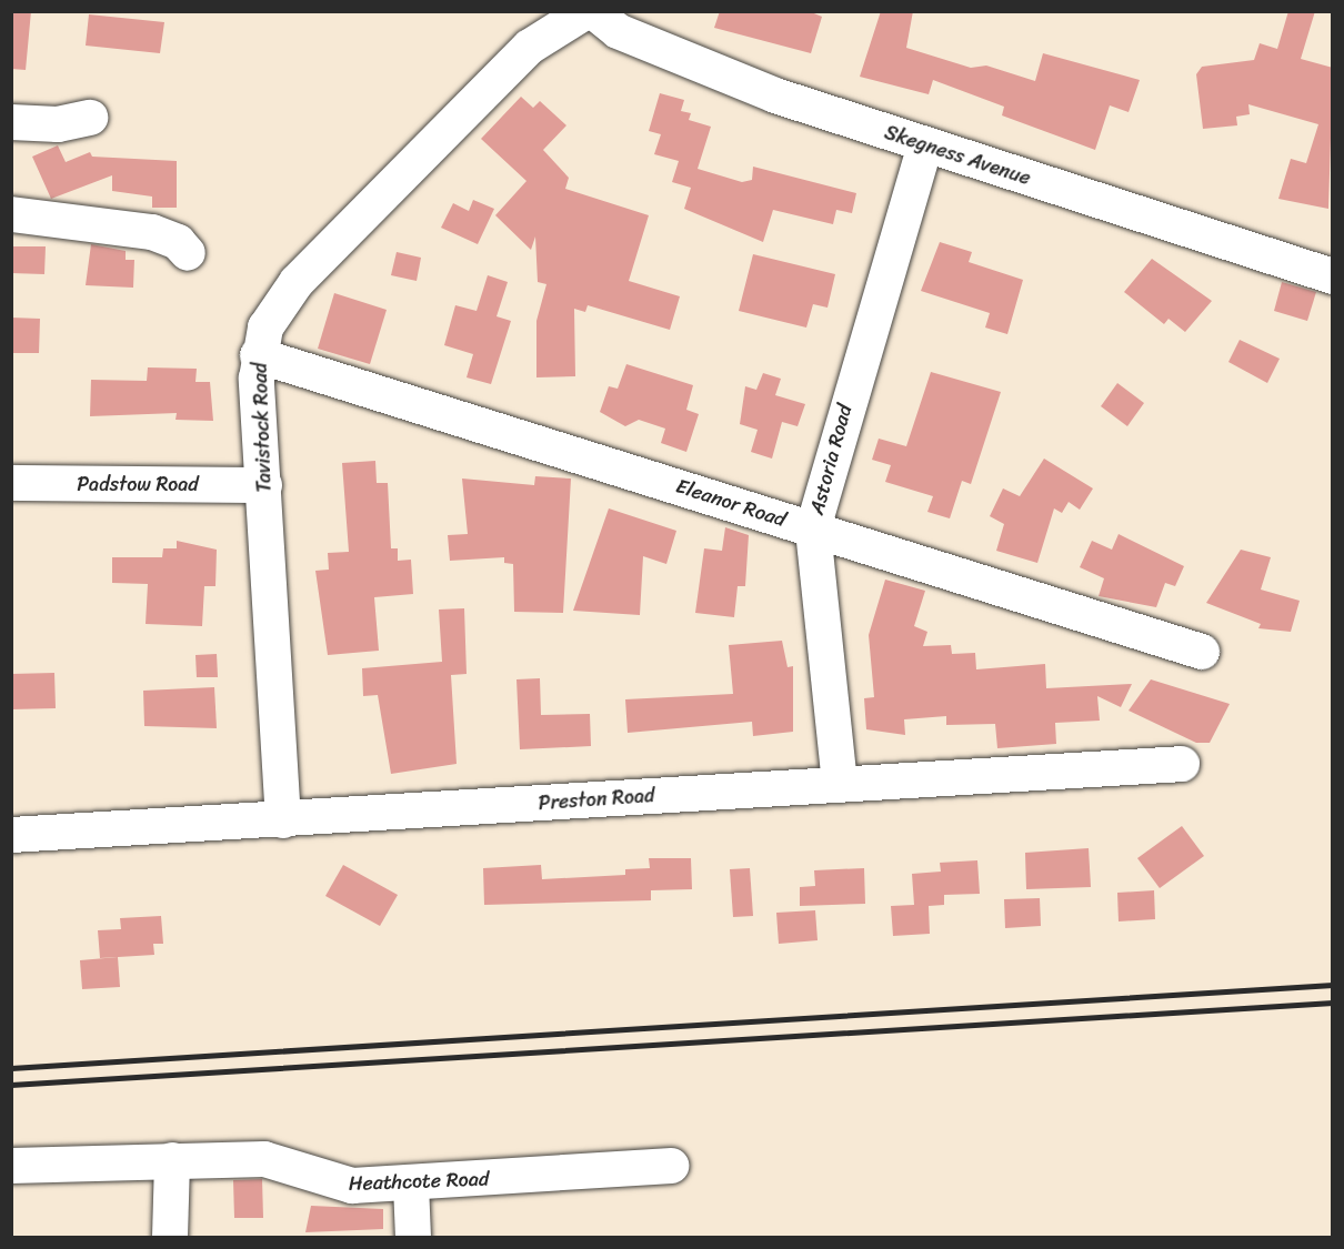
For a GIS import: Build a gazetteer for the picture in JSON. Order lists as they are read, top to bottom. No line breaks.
{"streets":{"street":["Skegness Avenue","Tavistock Road","Astoria Road","Padstow Road","Eleanor Road","Preston Road","Heathcote Road"]},"crossings":[["Skegness Avenue","Astoria Road"],["Tavistock Road","Padstow Road"],["Tavistock Road","Eleanor Road"],["Tavistock Road","Preston Road"],["Astoria Road","Eleanor Road"],["Astoria Road","Preston Road"]]}
